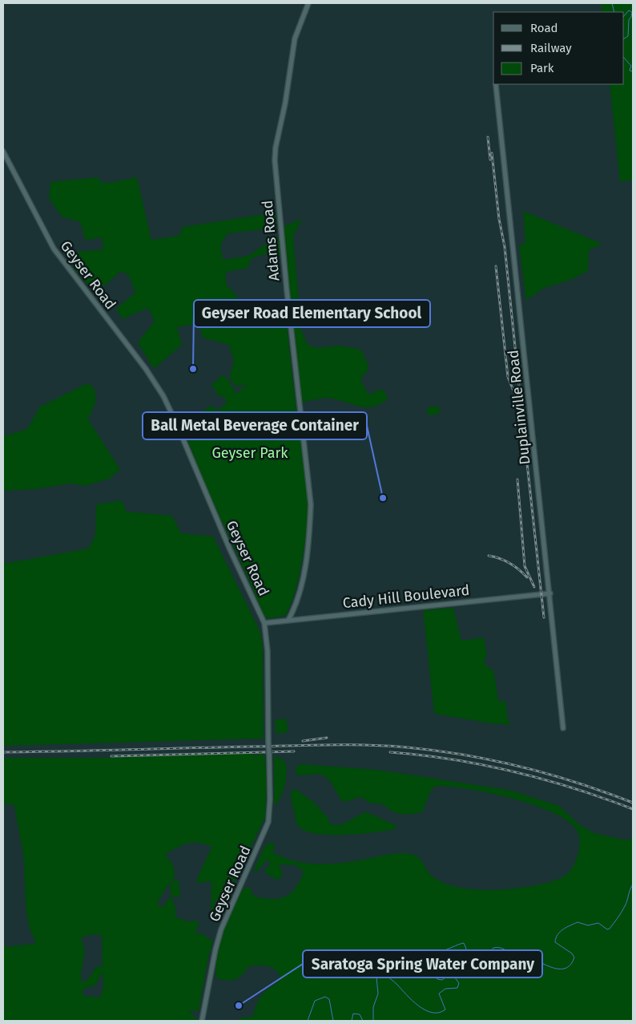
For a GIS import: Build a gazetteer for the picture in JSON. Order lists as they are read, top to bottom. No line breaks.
{"streets":{"street":["Adams Road","Geyser Road","Duplainville Road","Cady Hill Boulevard"]},"crossings":[["Adams Road","Cady Hill Boulevard"],["Geyser Road","Cady Hill Boulevard"],["Duplainville Road","Cady Hill Boulevard"]],"parks":["Geyser Park"],"places":["Geyser Road Elementary School","Ball Metal Beverage Container","Saratoga Spring Water Company"],"legend":["Road","Railway","Park"]}
